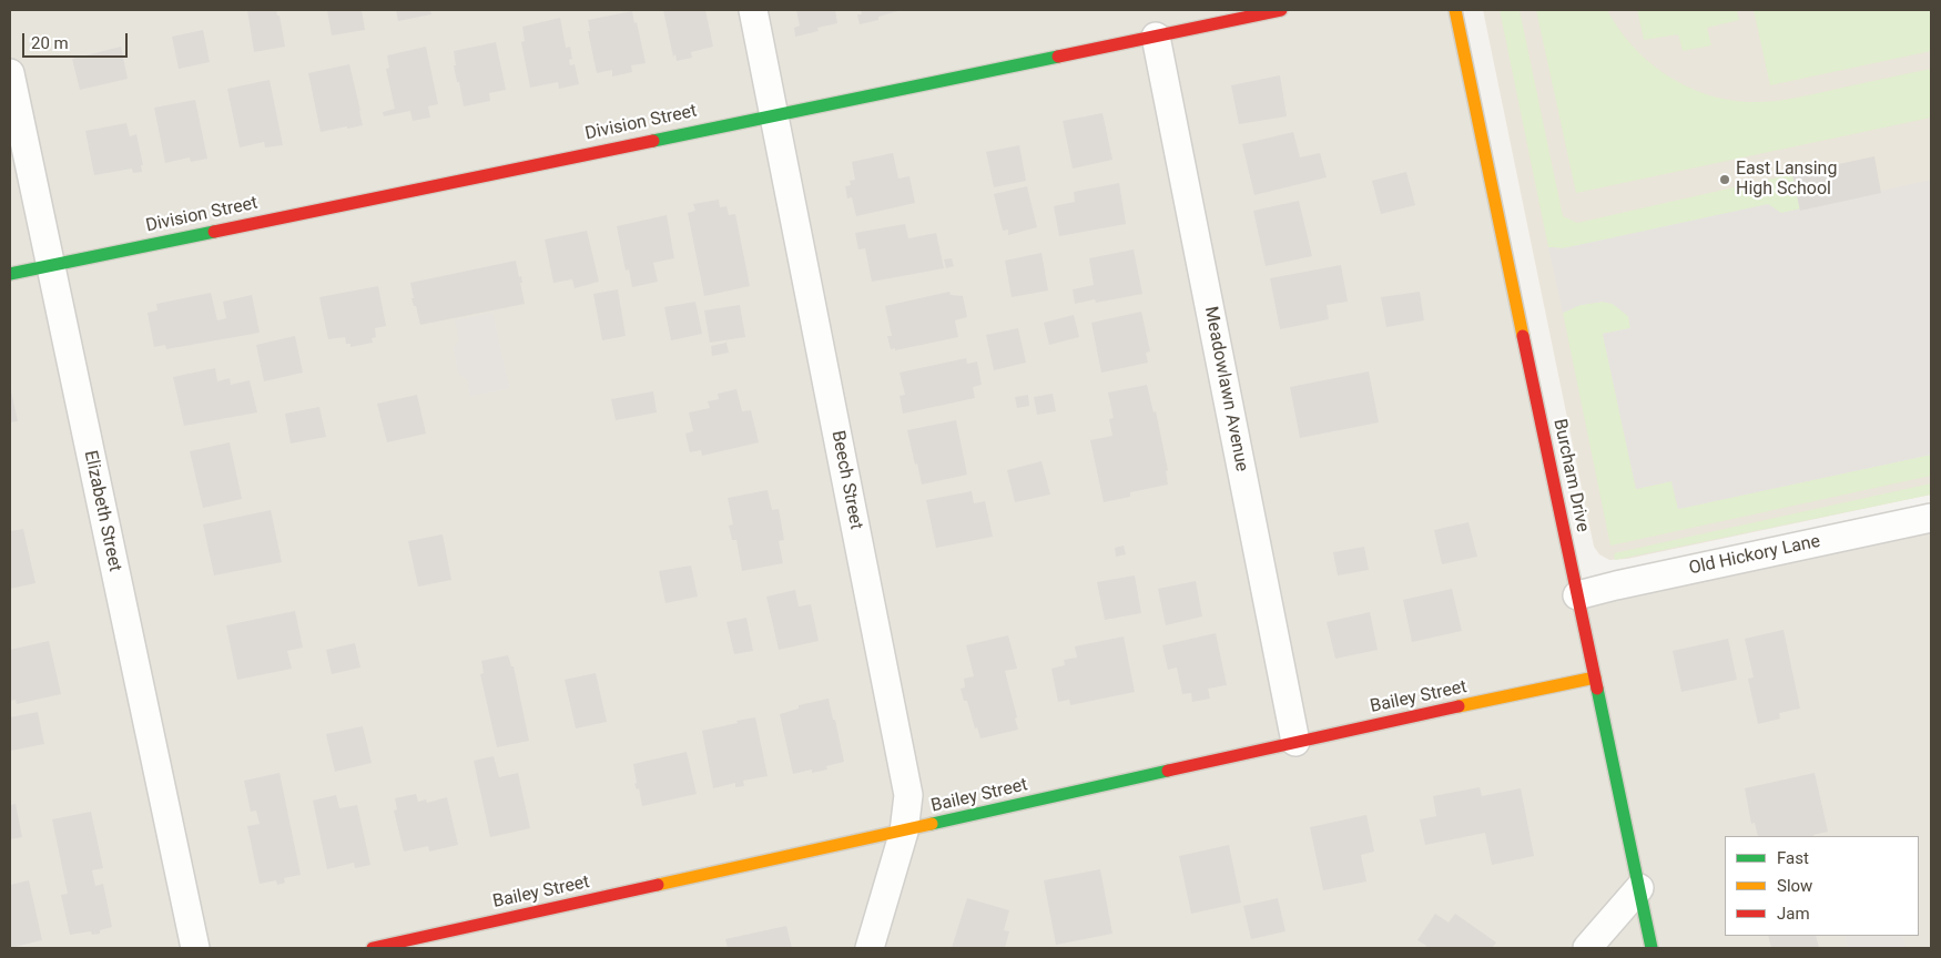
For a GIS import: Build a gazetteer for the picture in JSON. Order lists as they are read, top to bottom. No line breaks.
{"streets":{"street":["Division Street","Meadowlawn Avenue","Burcham Drive","Beech Street","Elizabeth Street","Old Hickory Lane","Bailey Street"]},"crossings":[["Division Street","Meadowlawn Avenue"],["Division Street","Beech Street"],["Division Street","Elizabeth Street"],["Meadowlawn Avenue","Bailey Street"],["Burcham Drive","Old Hickory Lane"],["Burcham Drive","Bailey Street"],["Beech Street","Bailey Street"]],"places":["East Lansing High School"],"legend":["Fast","Slow","Jam"],"scale_bar":"20 m"}
